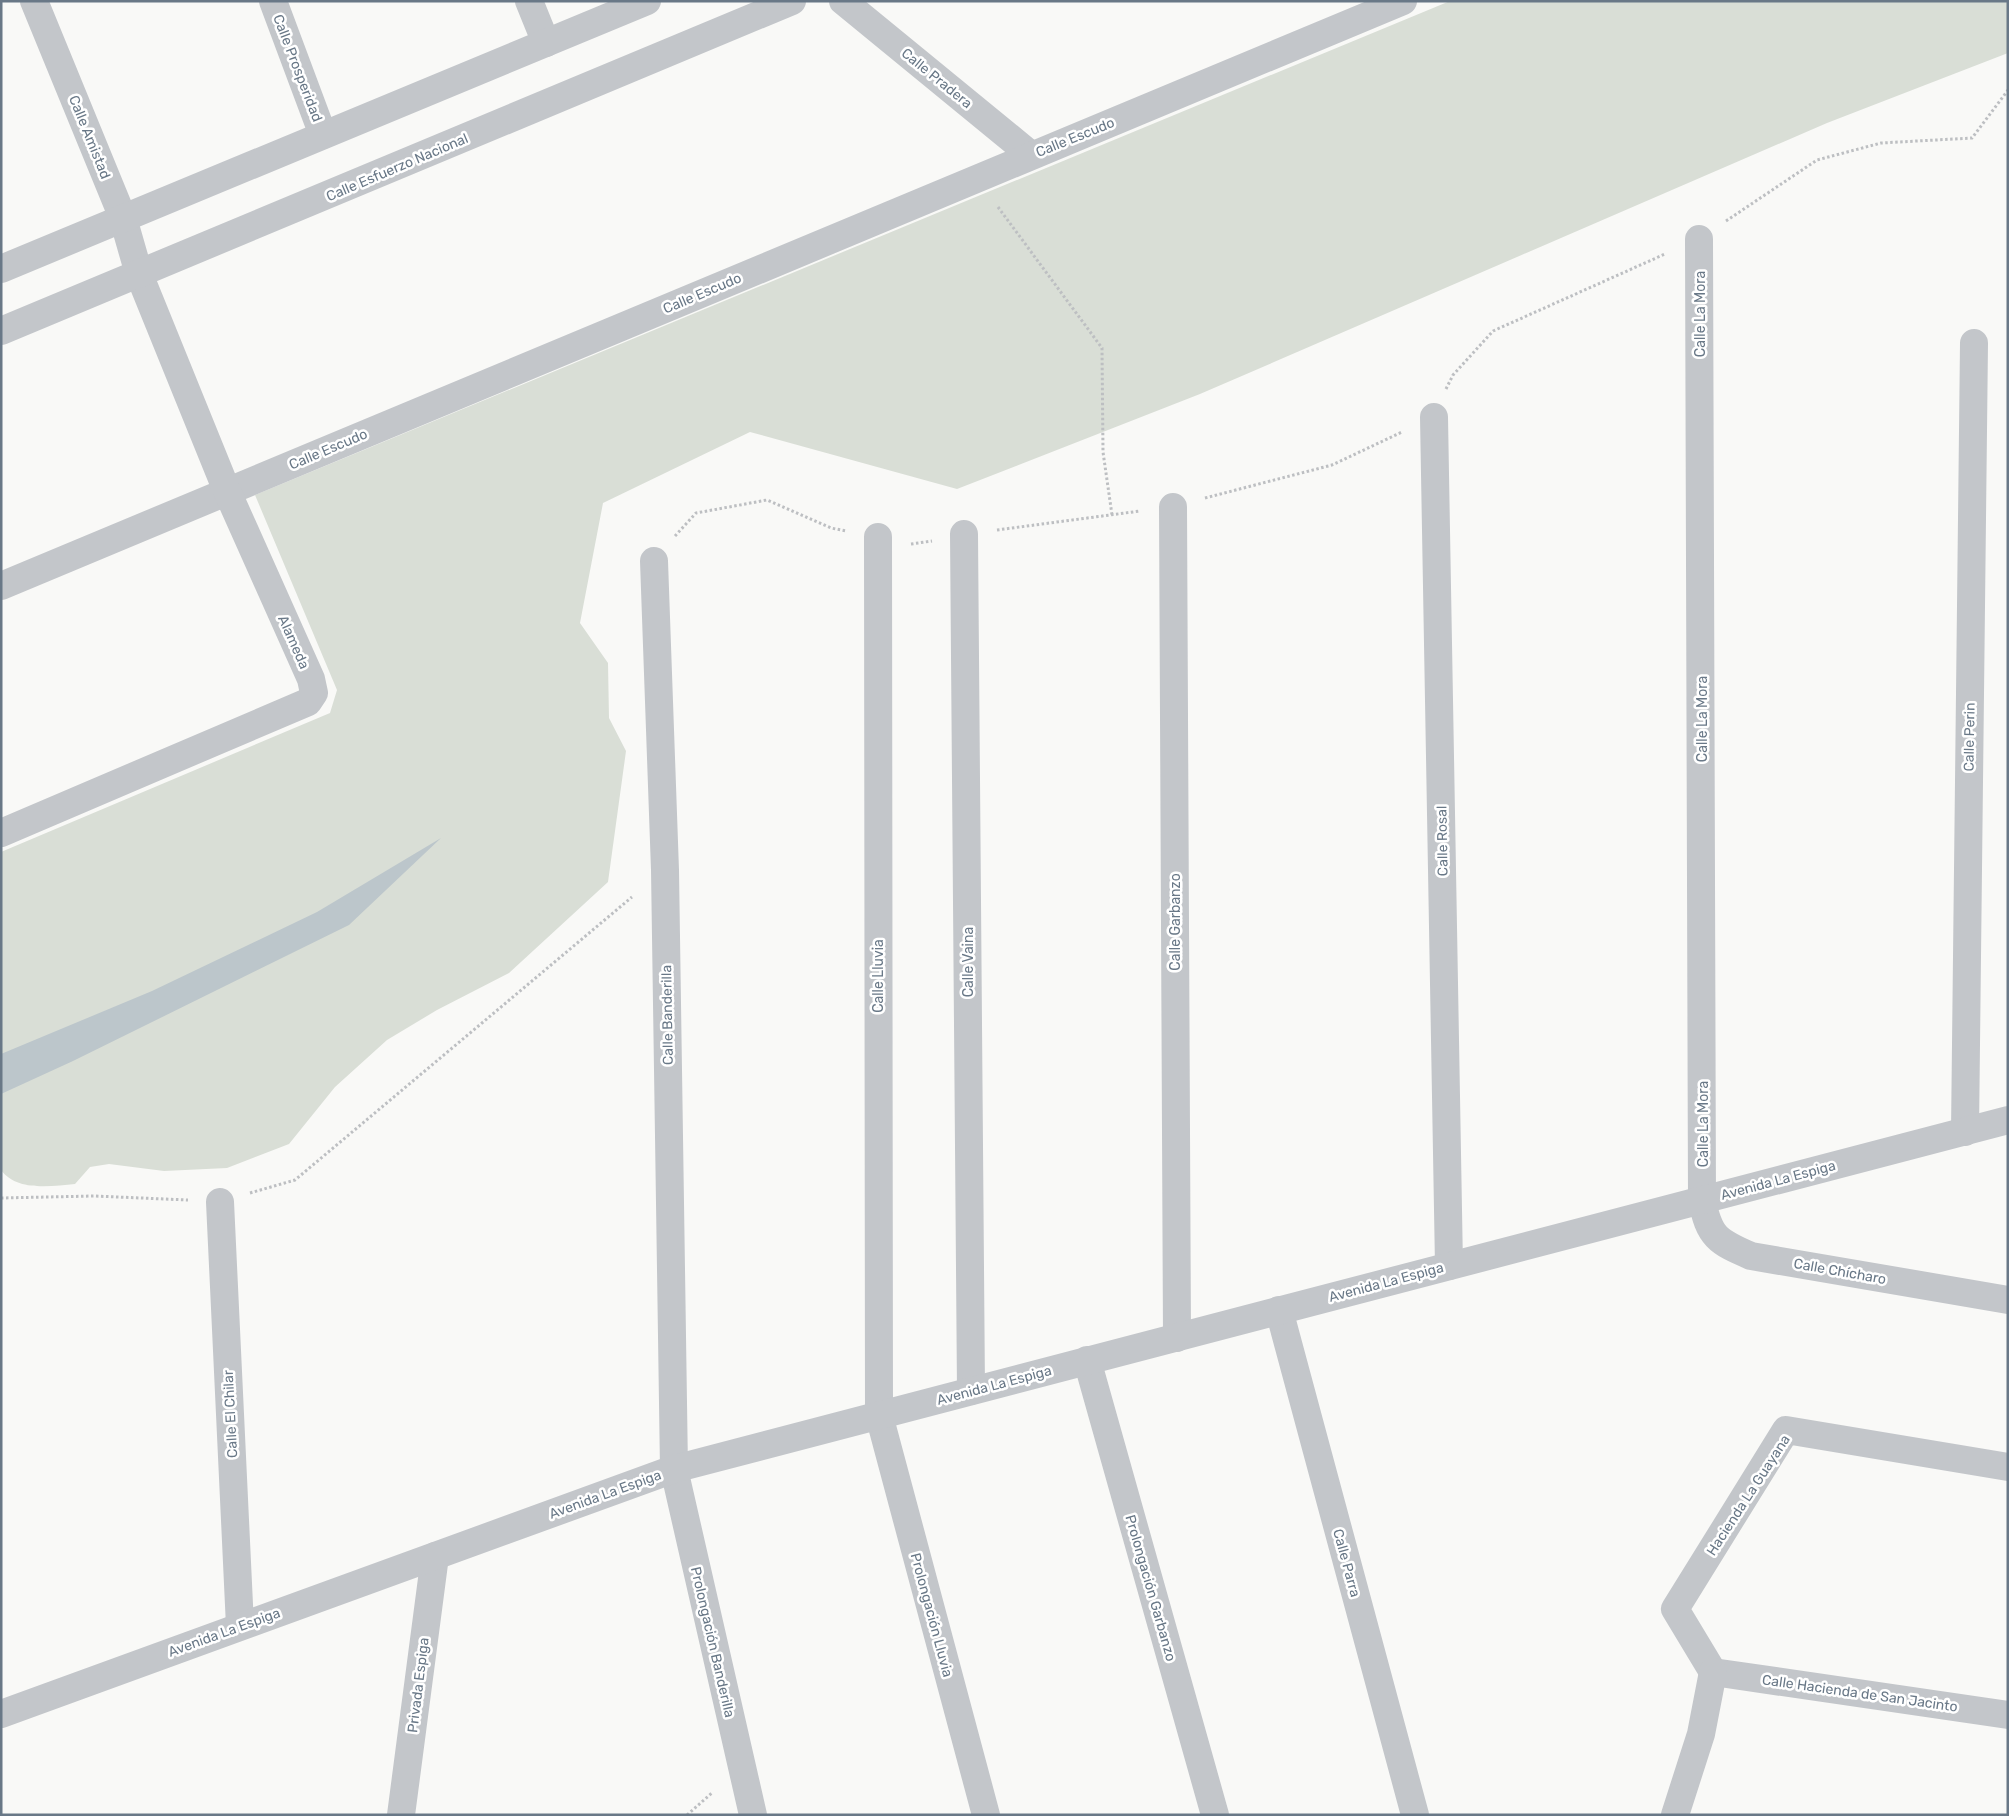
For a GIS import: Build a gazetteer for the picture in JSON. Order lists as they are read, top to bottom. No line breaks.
{"streets":{"street":["Calle Prosperidad","Calle Pradera","Calle Amistad","Calle Escudo","Calle Esfuerzo Nacional","Calle La Mora","Alameda","Calle Perin","Calle Rosal","Calle Garbanzo","Calle Vaina","Calle Lluvia","Calle Banderilla","Avenida La Espiga","Calle Chícharo","Calle El Chilar","Hacienda La Guayana","Calle Parra","Prolongación Garbanzo","Prolongación Lluvia","Prolongación Banderilla","Privada Espiga","Calle Hacienda de San Jacinto"]},"crossings":[["Calle Pradera","Calle Escudo"],["Calle Amistad","Calle Esfuerzo Nacional"],["Calle Amistad","Alameda"],["Calle Escudo","Alameda"],["Calle Esfuerzo Nacional","Alameda"],["Calle La Mora","Avenida La Espiga"],["Calle La Mora","Calle Chícharo"],["Calle Perin","Avenida La Espiga"],["Calle Rosal","Avenida La Espiga"],["Calle Garbanzo","Avenida La Espiga"],["Calle Vaina","Avenida La Espiga"],["Calle Lluvia","Avenida La Espiga"],["Calle Lluvia","Prolongación Lluvia"],["Calle Banderilla","Avenida La Espiga"],["Calle Banderilla","Prolongación Banderilla"],["Avenida La Espiga","Calle Chícharo"],["Avenida La Espiga","Calle El Chilar"],["Avenida La Espiga","Calle Parra"],["Avenida La Espiga","Prolongación Garbanzo"],["Avenida La Espiga","Prolongación Lluvia"],["Avenida La Espiga","Prolongación Banderilla"],["Avenida La Espiga","Privada Espiga"],["Hacienda La Guayana","Calle Hacienda de San Jacinto"]]}
